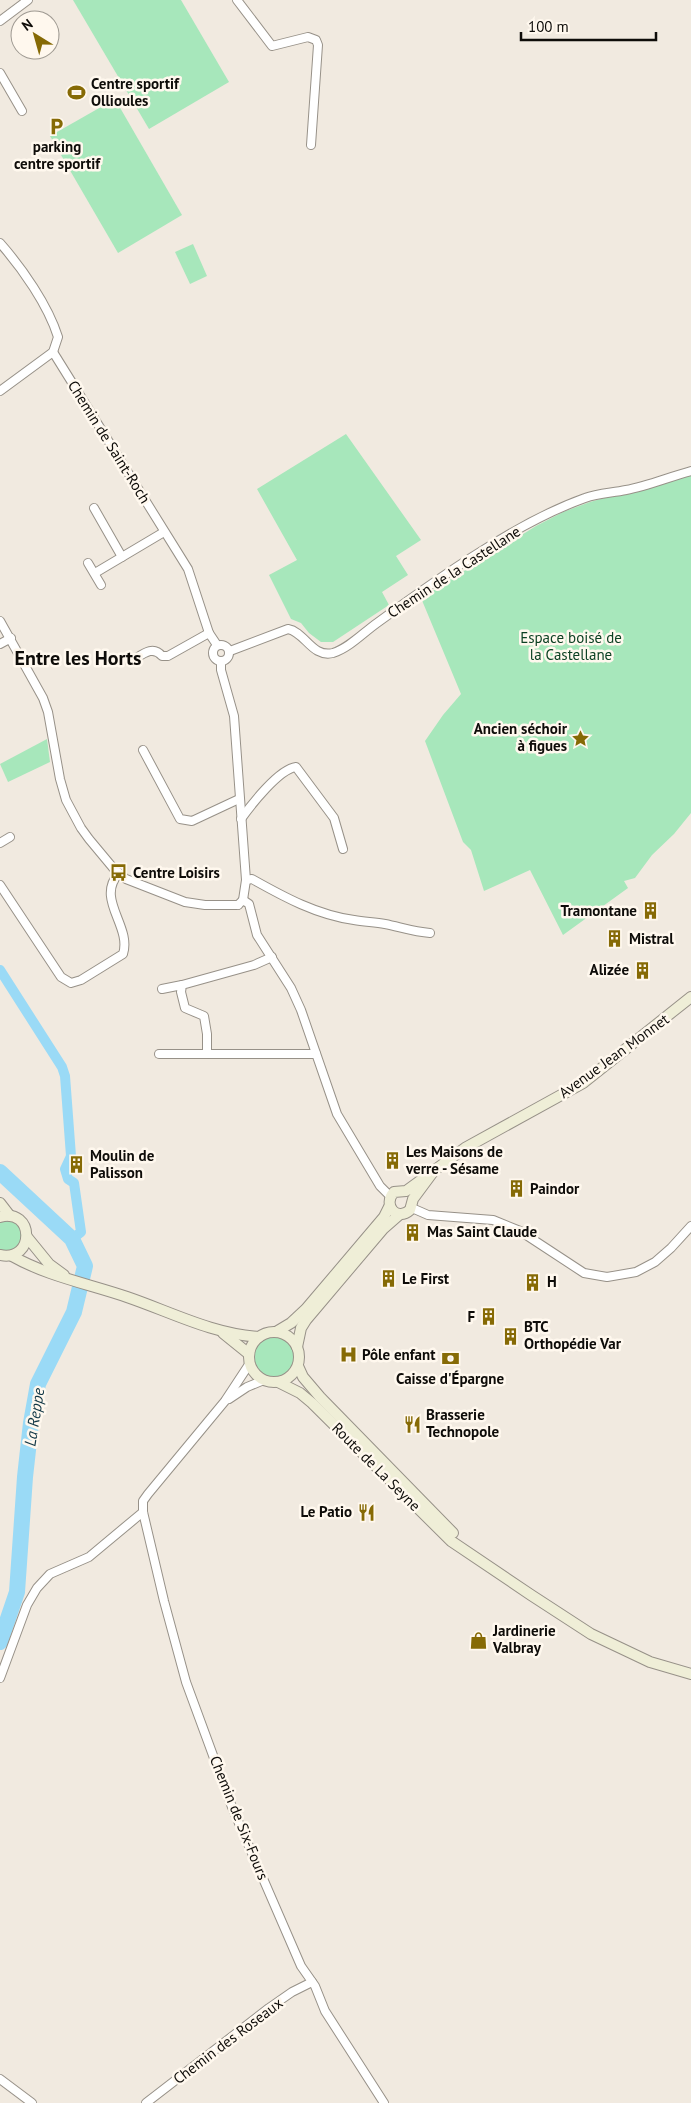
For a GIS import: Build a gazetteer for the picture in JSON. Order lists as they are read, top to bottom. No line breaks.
{"streets":{"main road":["Avenue Jean Monnet","Route de La Seyne"],"street":["Chemin de Saint-Roch","Chemin de la Castellane","Chemin de Six-Fours","Chemin des Roseaux"]},"crossings":[["Chemin de Saint-Roch","Chemin de la Castellane"],["Avenue Jean Monnet","Route de La Seyne"],["Chemin de Six-Fours","Chemin des Roseaux"]],"districts":["Entre les Horts"],"water":["La Reppe"],"parks":["Espace boisé de la Castellane"],"places":{"sports":["Centre sportif Ollioules"],"parking":["parking centre sportif"],"place":["Ancien séchoir à figues"],"bus stop":["Centre Loisirs"],"building":["Tramontane","Mistral","Alizée","Les Maisons de verre - Sésame","Moulin de Palisson","Paindor","Mas Saint Claude","Le First","H","F","BTC Orthopédie Var"],"hospital":["Pôle enfant"],"bank":["Caisse d'Épargne"],"restaurant":["Brasserie Technopole","Le Patio"],"shop":["Jardinerie Valbray"]},"scale_bar":"100 m","north":"top left"}
